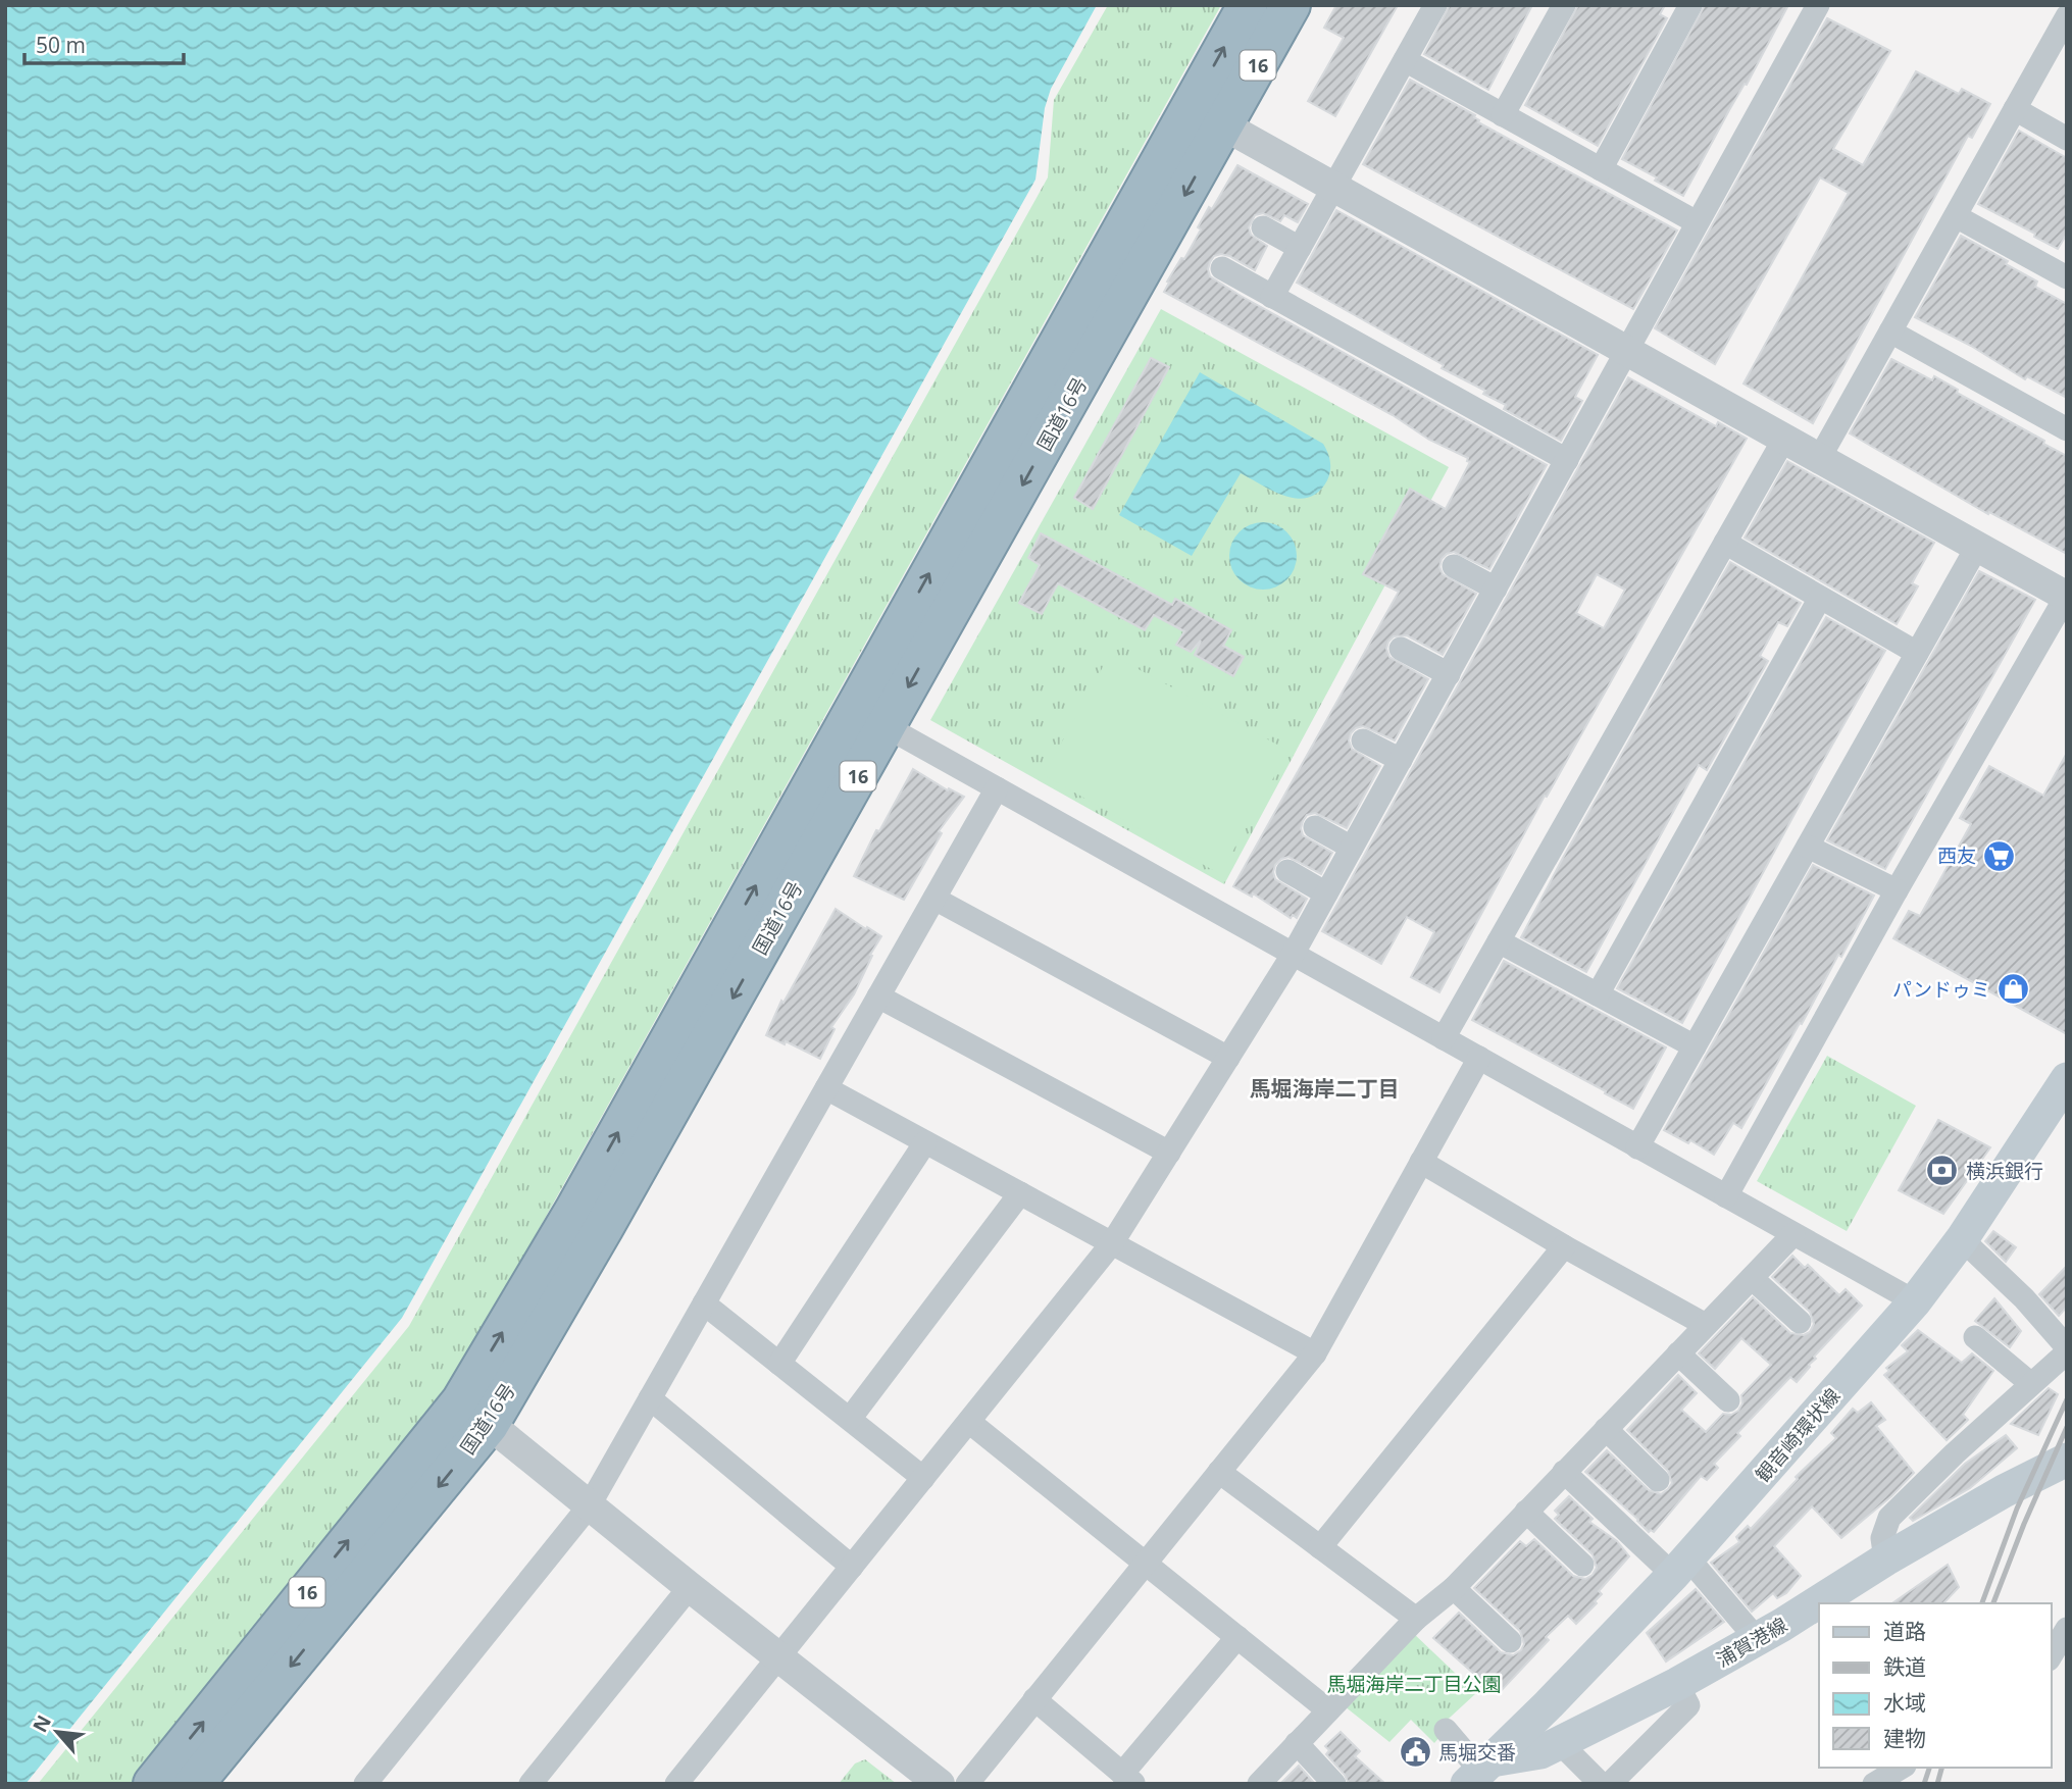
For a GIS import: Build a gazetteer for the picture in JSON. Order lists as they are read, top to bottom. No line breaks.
{"streets":{"highway":["16","国道16号"],"main road":["観音崎環状線","浦賀港線"]},"crossings":[["観音崎環状線","浦賀港線"]],"districts":["馬堀海岸二丁目"],"parks":["馬堀海岸二丁目公園"],"places":{"supermarket":["西友"],"shop":["パンドゥミ"],"bank":["横浜銀行"],"public building":["馬堀交番"]},"legend":["道路","鉄道","水域","建物"],"scale_bar":"50 m","north":"top left"}
